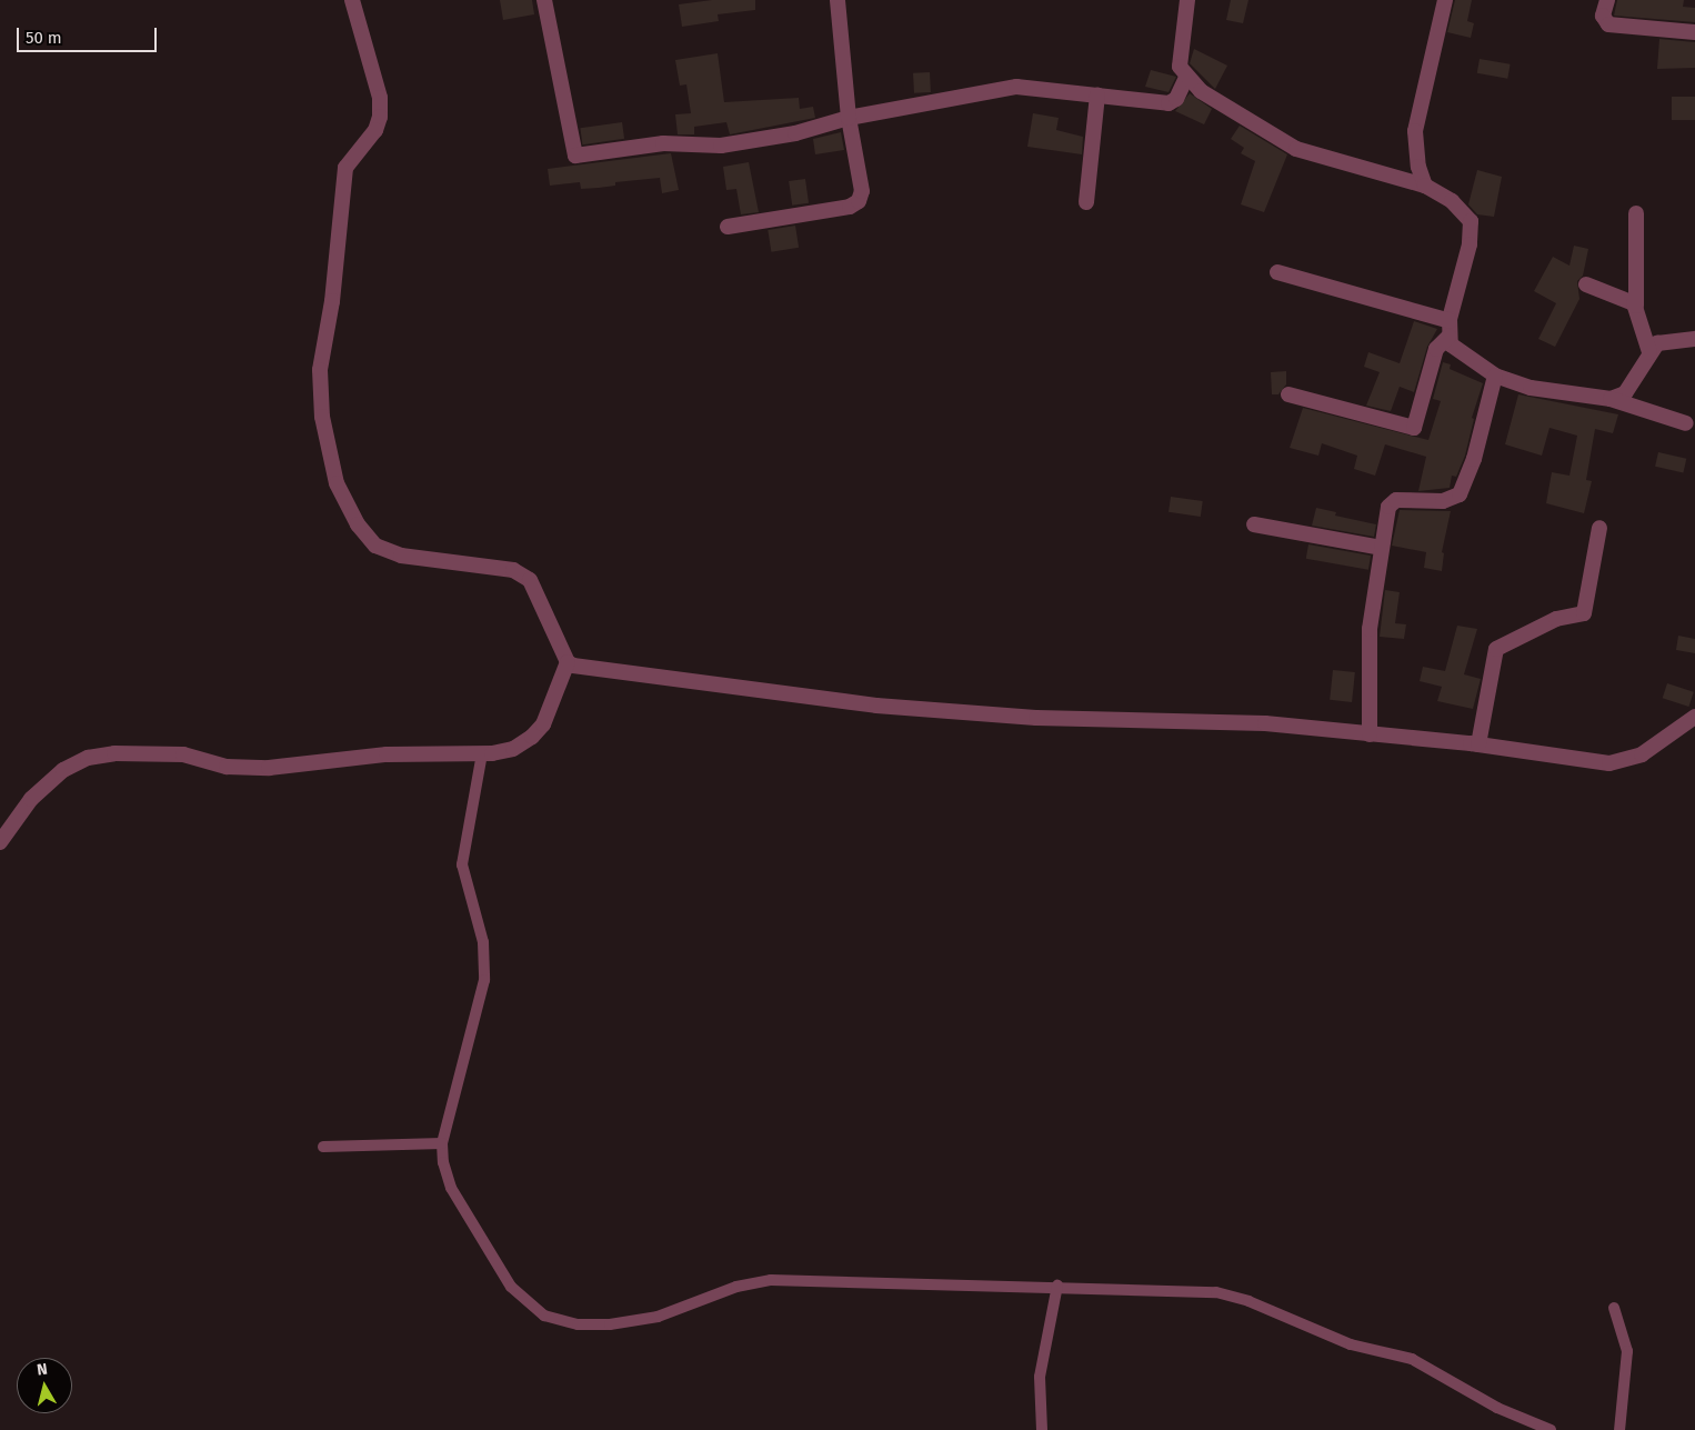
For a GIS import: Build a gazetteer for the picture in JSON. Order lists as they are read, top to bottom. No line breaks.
{"scale_bar":"50 m","north":"top"}
